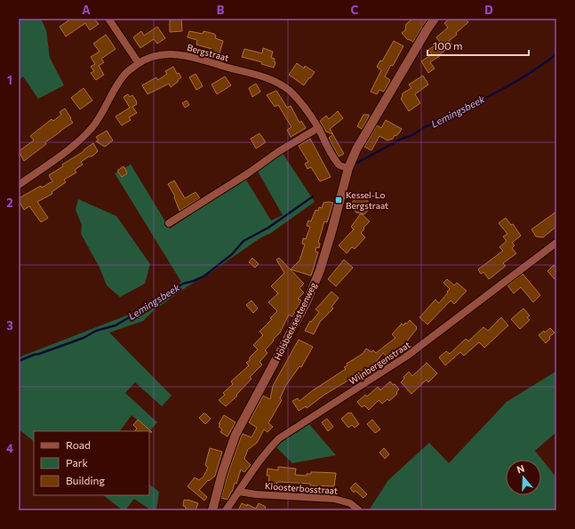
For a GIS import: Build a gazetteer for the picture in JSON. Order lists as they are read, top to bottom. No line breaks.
{"streets":{"street":["Bergstraat","Holsbeeksesteenweg","Wijnbergenstraat","Kloosterbosstraat"]},"crossings":[["Bergstraat","Holsbeeksesteenweg"],["Wijnbergenstraat","Kloosterbosstraat"]],"water":["Lemingsbeek"],"places":{"transit":["Kessel-Lo Bergstraat"]},"legend":["Road","Park","Building"],"scale_bar":"100 m","north":"top","grid":{"columns":["A","B","C","D"],"rows":["1","2","3","4"]}}
